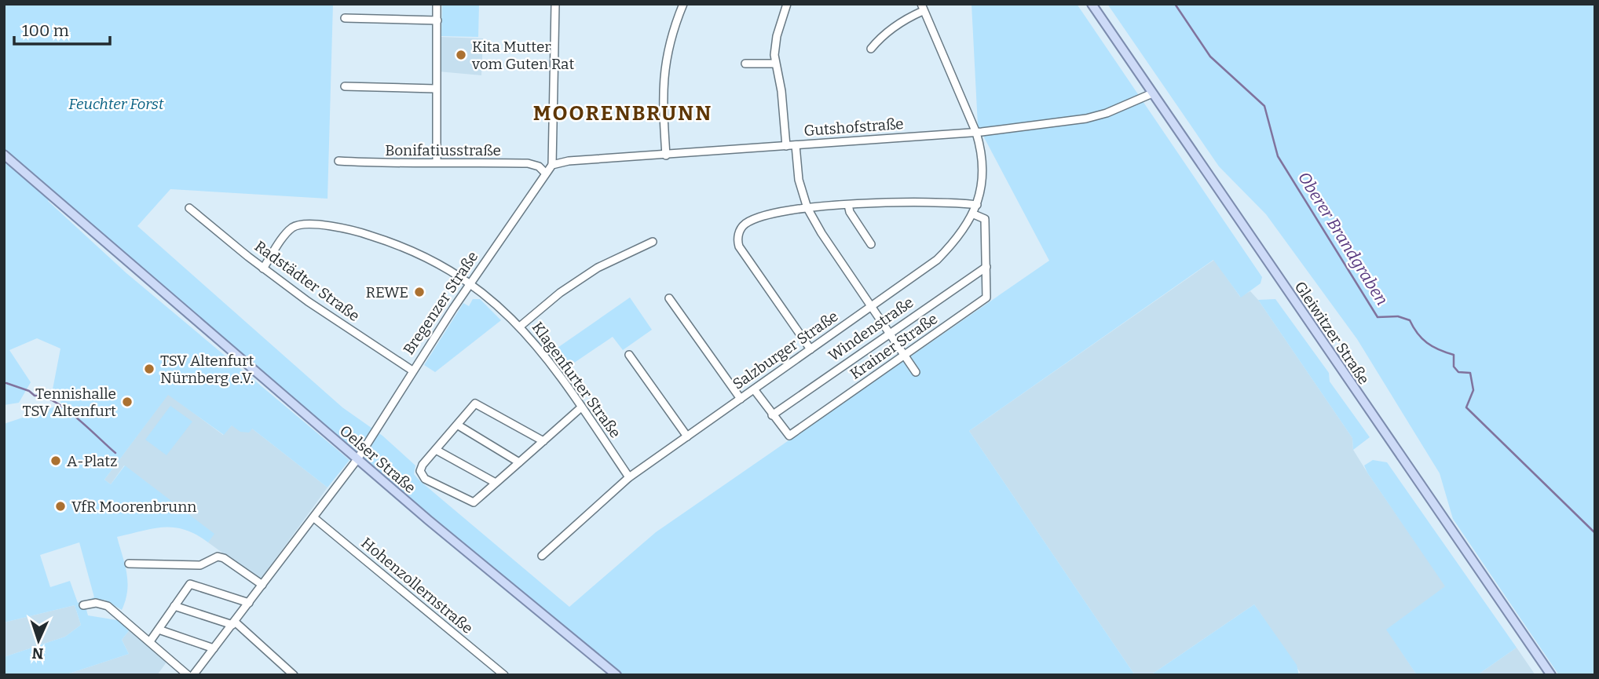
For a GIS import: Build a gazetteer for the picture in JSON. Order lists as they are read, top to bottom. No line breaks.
{"streets":{"main road":["Gleiwitzer Straße","Oelser Straße"],"street":["Gutshofstraße","Bonifatiusstraße","Radstädter Straße","Bregenzer Straße","Windenstraße","Krainer Straße","Salzburger Straße","Klagenfurter Straße","Hohenzollernstraße"]},"crossings":[["Gutshofstraße","Bregenzer Straße"],["Gutshofstraße","Gleiwitzer Straße"],["Gutshofstraße","Salzburger Straße"],["Bonifatiusstraße","Bregenzer Straße"],["Radstädter Straße","Bregenzer Straße"],["Radstädter Straße","Klagenfurter Straße"],["Bregenzer Straße","Klagenfurter Straße"],["Bregenzer Straße","Oelser Straße"],["Bregenzer Straße","Hohenzollernstraße"],["Windenstraße","Krainer Straße"],["Krainer Straße","Salzburger Straße"],["Salzburger Straße","Klagenfurter Straße"]],"districts":["MOORENBRUNN"],"water":["Oberer Brandgraben"],"parks":["Feuchter Forst"],"places":["Kita Mutter vom Guten Rat","REWE","TSV Altenfurt Nürnberg e.V.","Tennishalle TSV Altenfurt","A-Platz","VfR Moorenbrunn"],"scale_bar":"100 m","north":"bottom"}
